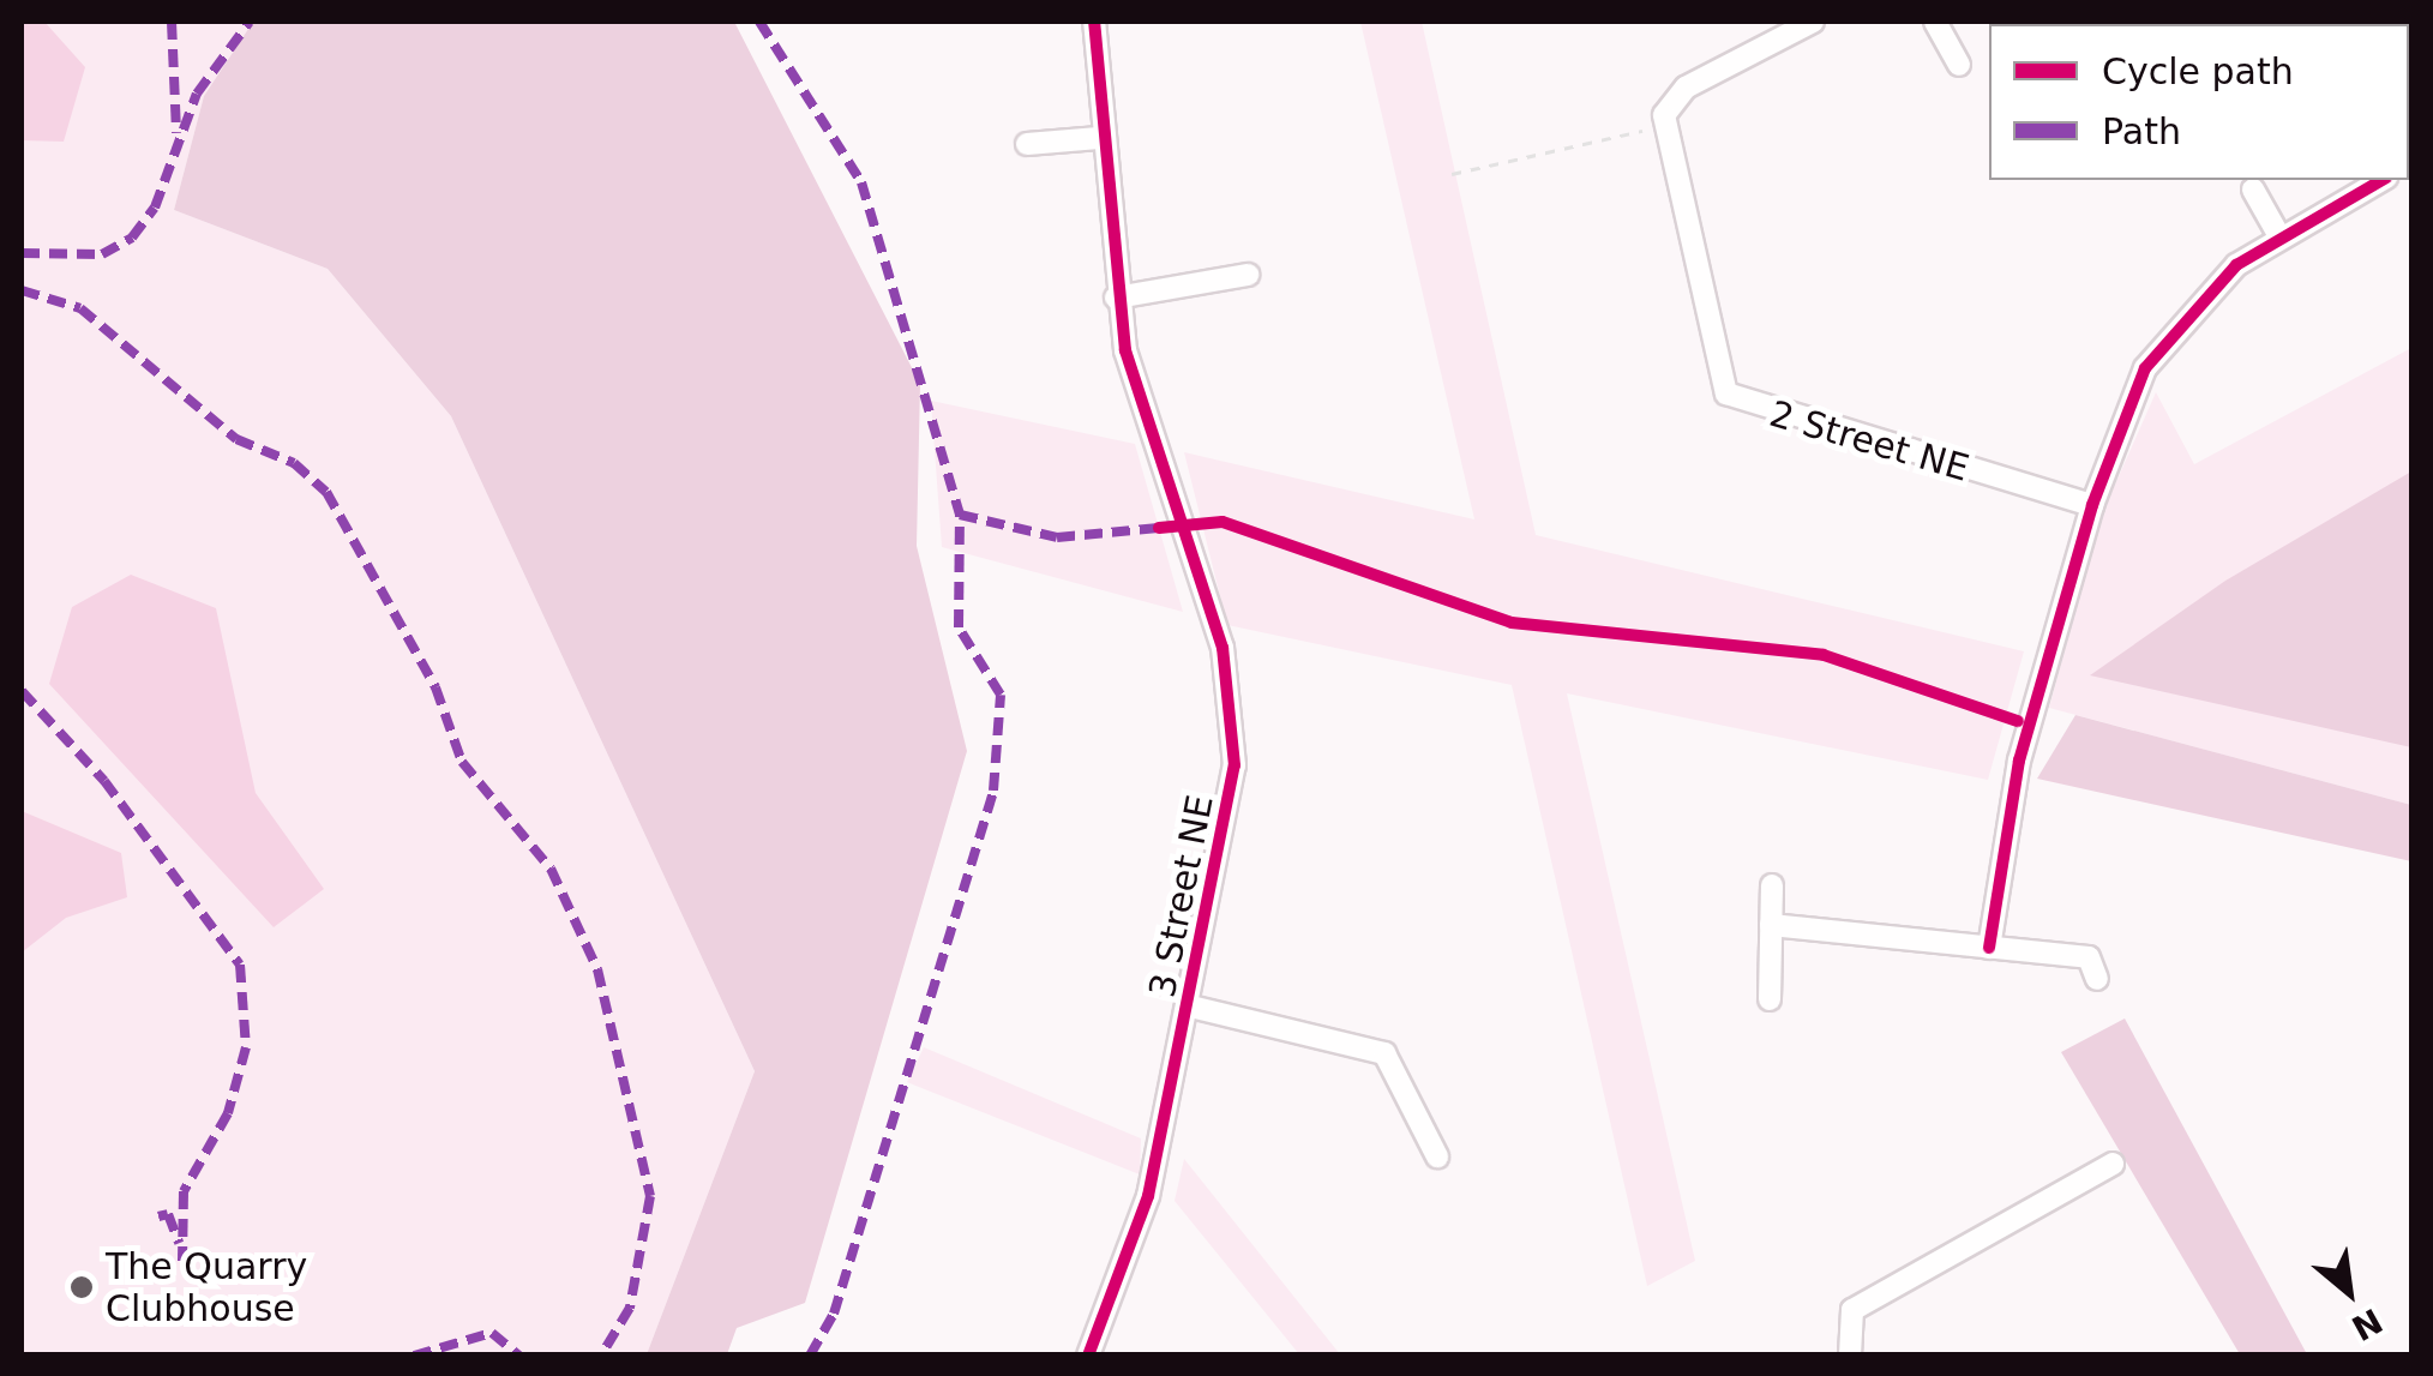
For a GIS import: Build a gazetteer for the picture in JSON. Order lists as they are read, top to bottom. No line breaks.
{"streets":{"street":["2 Street NE","3 Street NE"]},"places":["The Quarry Clubhouse"],"legend":["Cycle path","Path"],"north":"bottom right"}
